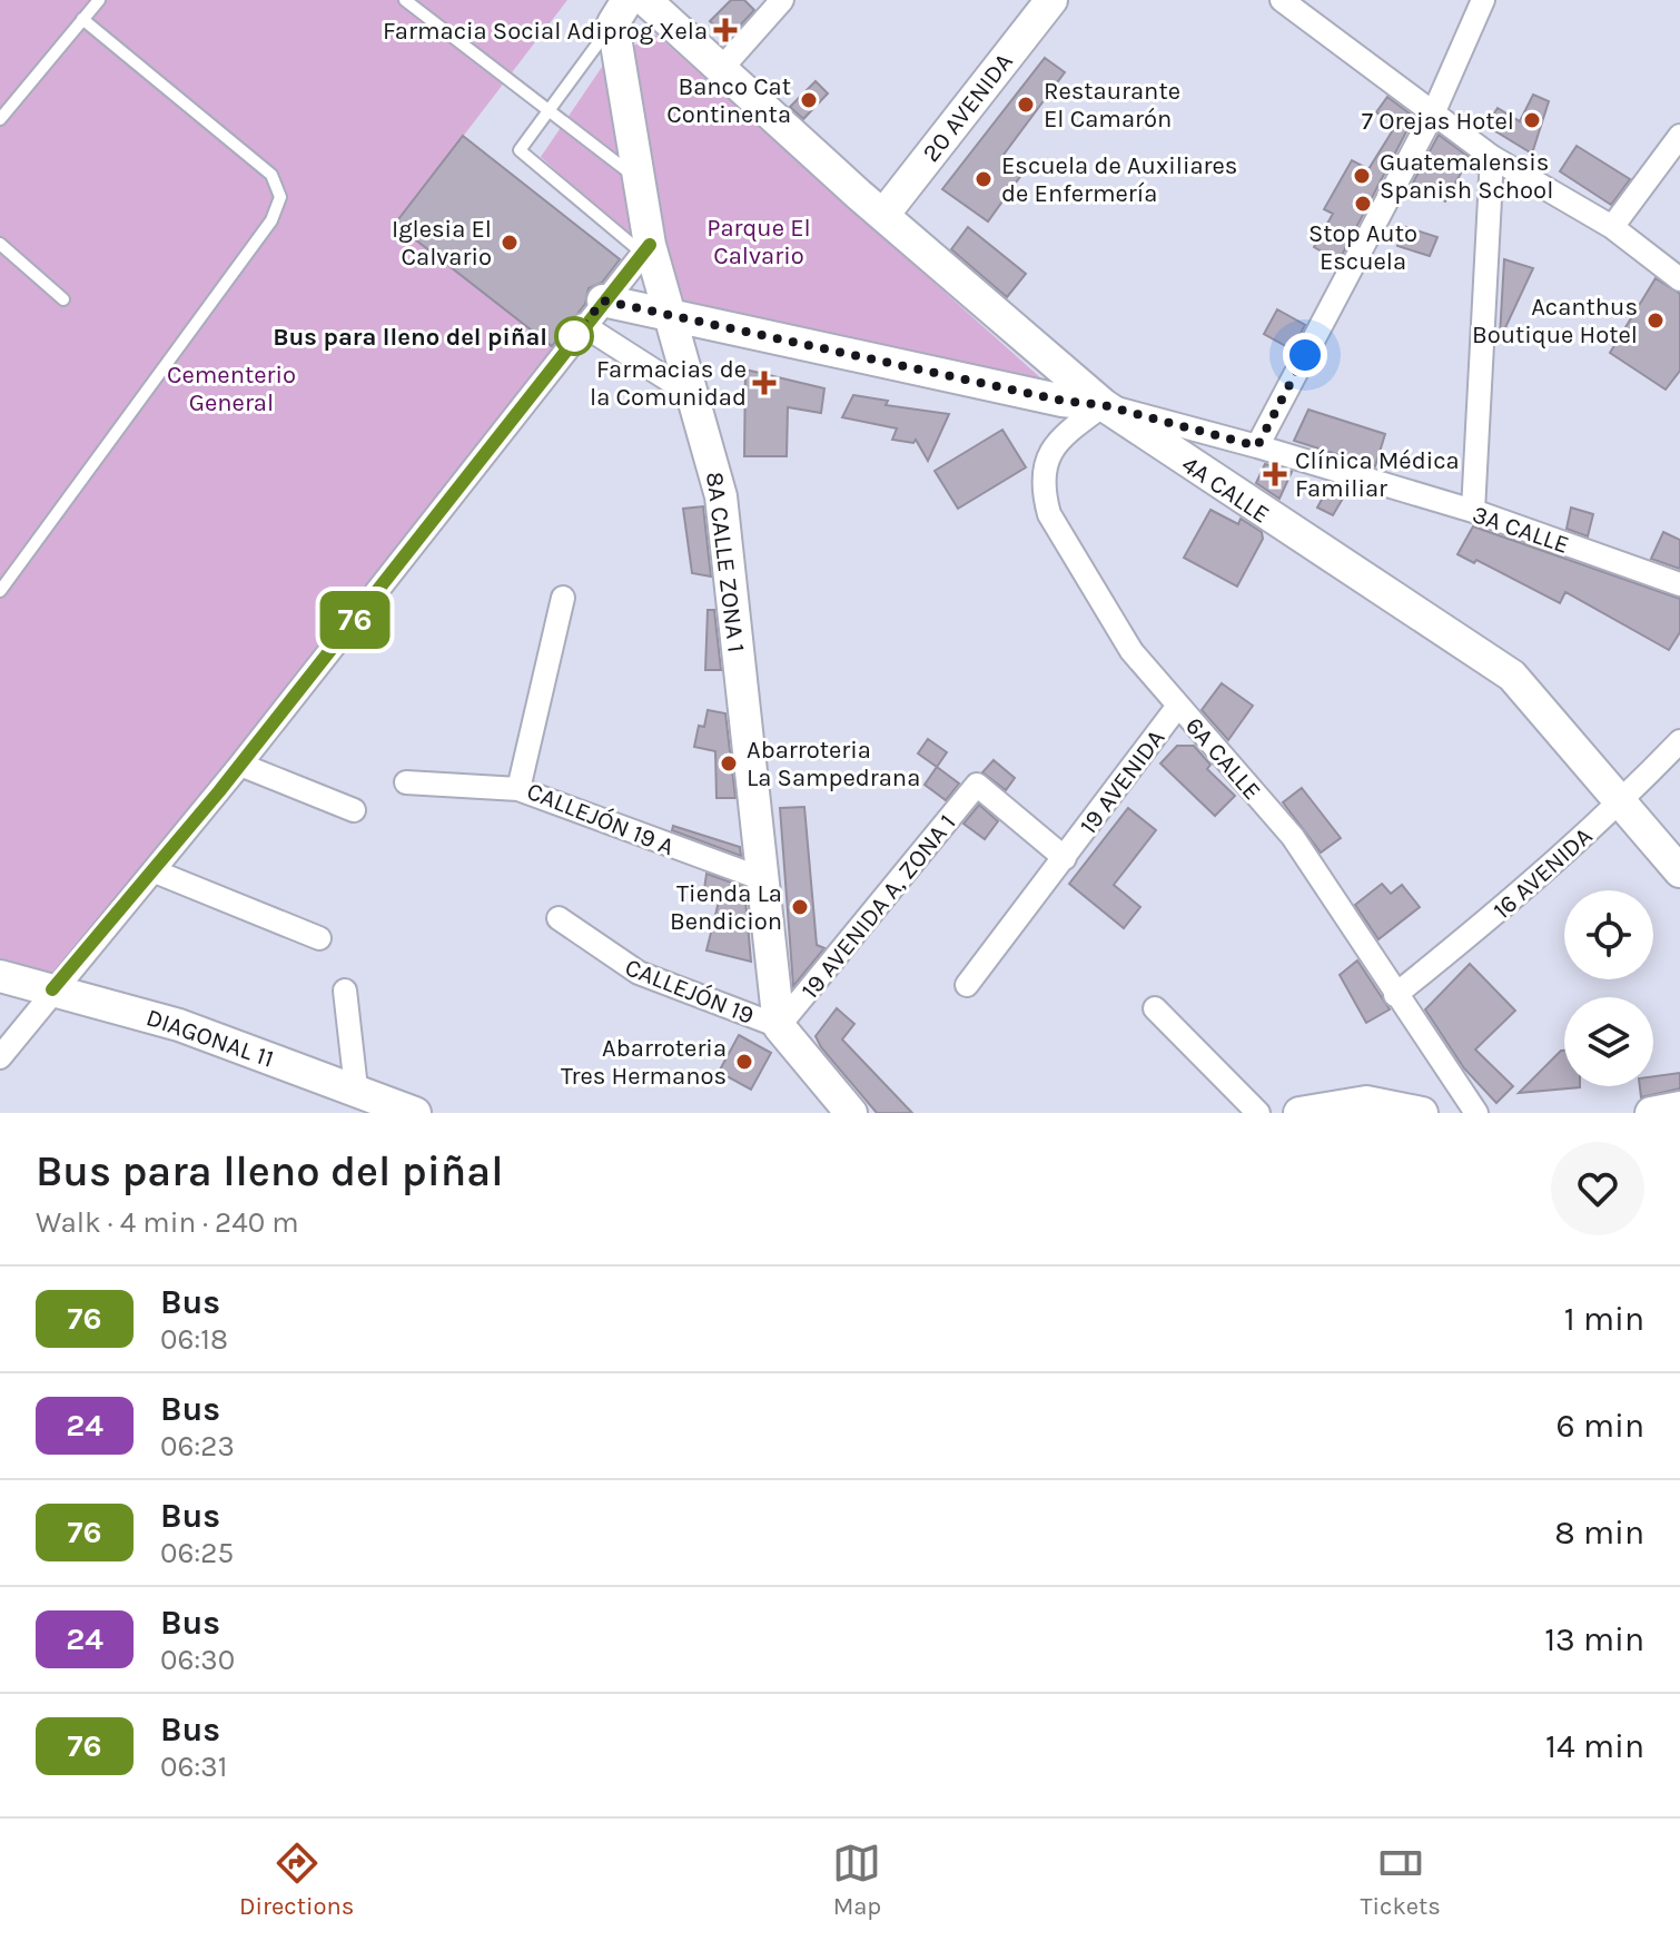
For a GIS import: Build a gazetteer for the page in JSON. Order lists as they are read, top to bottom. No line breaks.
{"streets":{"street":["20 AVENIDA","4A CALLE","3A CALLE","8A CALLE ZONA 1","6A CALLE","19 AVENIDA","CALLEJÓN 19 A","16 AVENIDA","19 AVENIDA A, ZONA 1","CALLEJÓN 19","DIAGONAL 11"]},"crossings":[["20 AVENIDA","4A CALLE"],["4A CALLE","3A CALLE"],["4A CALLE","6A CALLE"],["4A CALLE","16 AVENIDA"],["3A CALLE","6A CALLE"],["8A CALLE ZONA 1","CALLEJÓN 19 A"],["8A CALLE ZONA 1","19 AVENIDA A, ZONA 1"],["8A CALLE ZONA 1","CALLEJÓN 19"],["6A CALLE","19 AVENIDA"],["6A CALLE","16 AVENIDA"],["19 AVENIDA","19 AVENIDA A, ZONA 1"],["19 AVENIDA A, ZONA 1","CALLEJÓN 19"]],"parks":["Parque El Calvario","Cementerio General"],"places":{"health":["Farmacia Social Adiprog Xela","Farmacias de la Comunidad","Clínica Médica Familiar"],"other":["Banco Cat Continenta","Restaurante El Camarón","7 Orejas Hotel","Guatemalensis Spanish School","Escuela de Auxiliares de Enfermería","Stop Auto Escuela","Iglesia El Calvario","Acanthus Boutique Hotel","Bus para lleno del piñal","Abarroteria La Sampedrana","Tienda La Bendicion","Abarroteria Tres Hermanos"]},"lines":["bus line 76"],"page":{"on_map":"76","heading":["Bus para lleno del piñal","Walk · 4 min · 240 m"],"list":[{"mark":"76","name":"Bus","note":"06:18","value":"1 min"},{"mark":"24","name":"Bus","note":"06:23","value":"6 min"},{"mark":"76","name":"Bus","note":"06:25","value":"8 min"},{"mark":"24","name":"Bus","note":"06:30","value":"13 min"},{"mark":"76","name":"Bus","note":"06:31","value":"14 min"}],"tabs":["Directions","Map","Tickets"]}}
